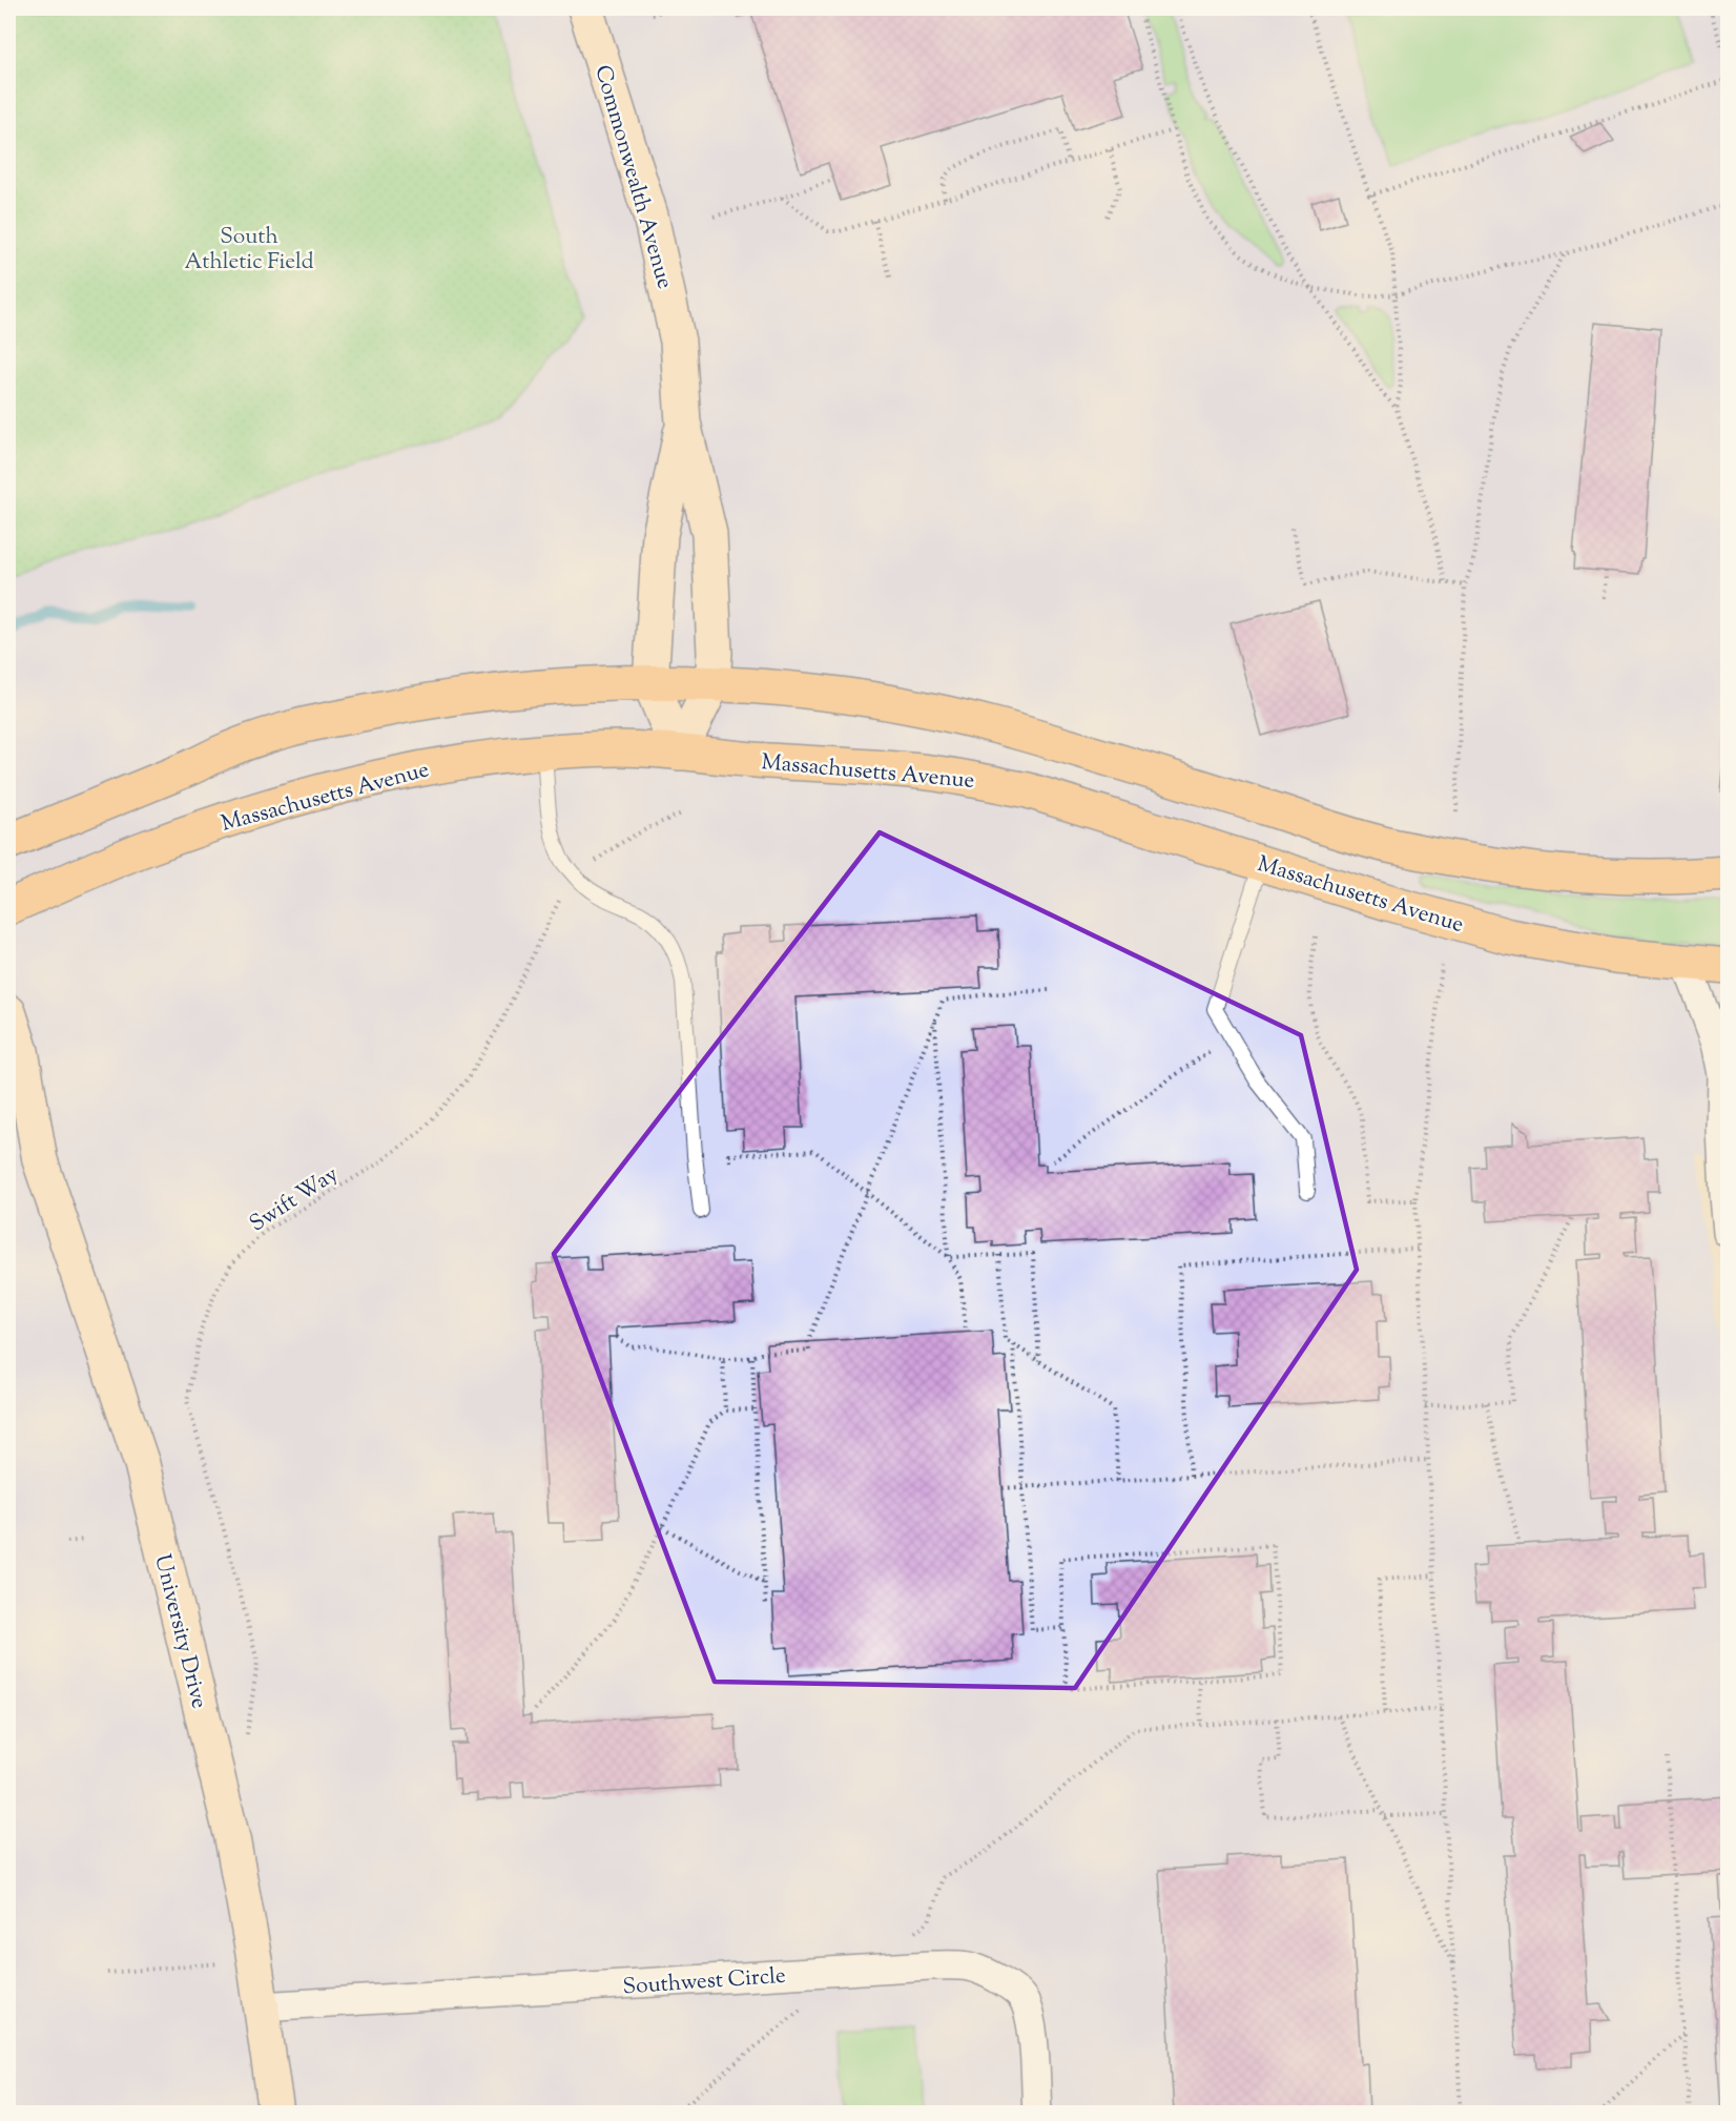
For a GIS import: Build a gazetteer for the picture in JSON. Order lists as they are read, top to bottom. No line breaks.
{"streets":{"main road":["Commonwealth Avenue","Massachusetts Avenue","University Drive"],"street":["Southwest Circle"],"path":["Swift Way"]},"crossings":[["Commonwealth Avenue","Massachusetts Avenue"],["University Drive","Southwest Circle"]],"parks":["South Athletic Field"]}
